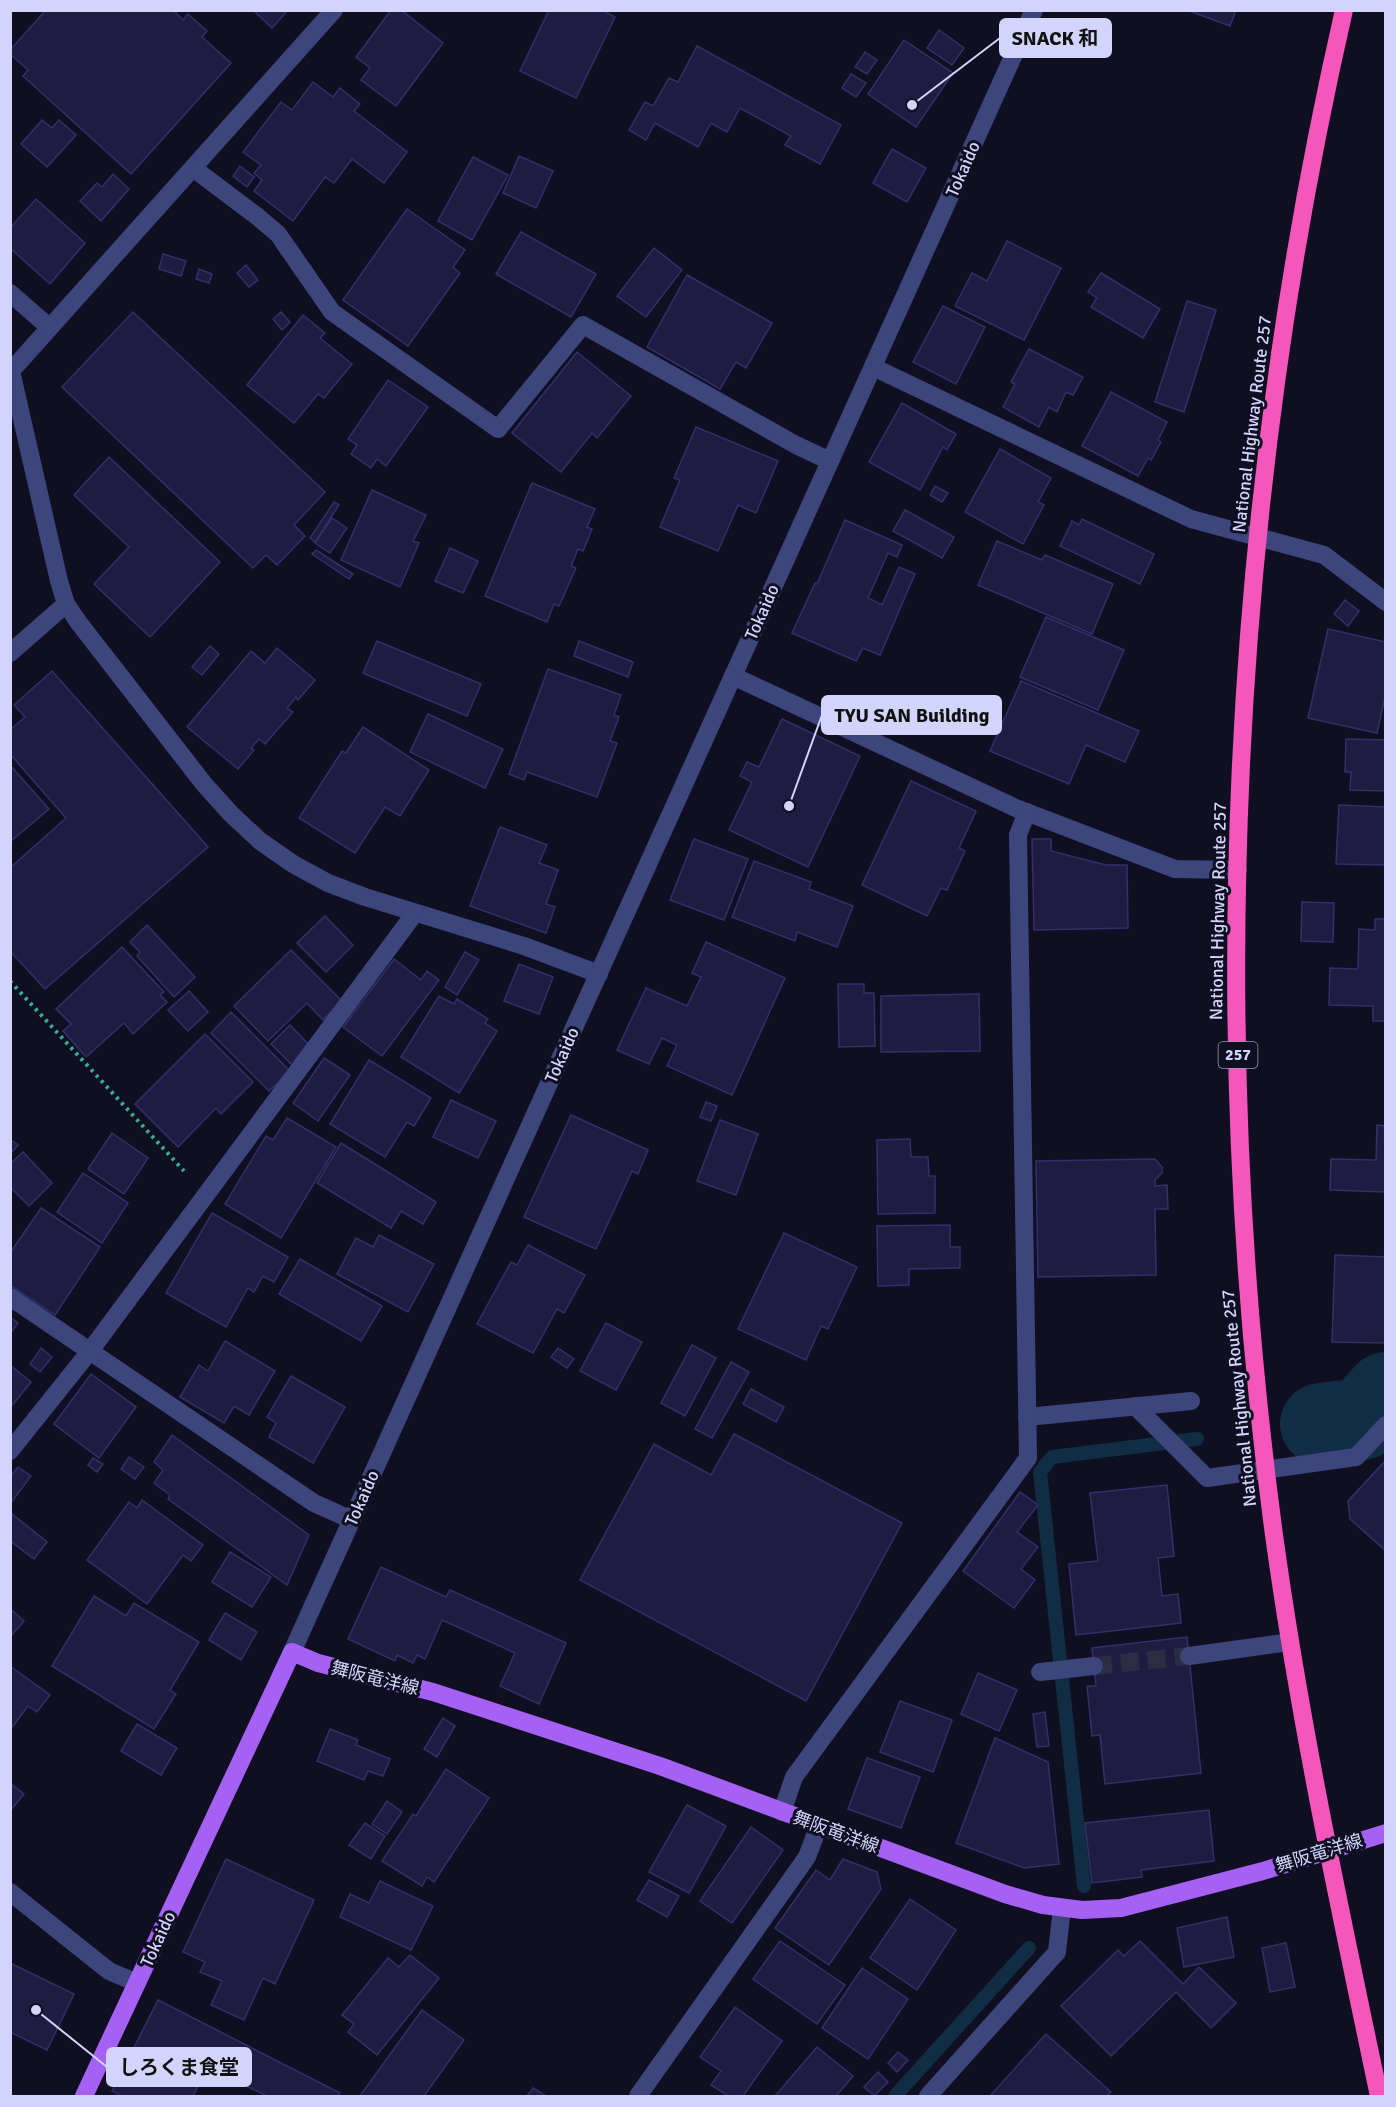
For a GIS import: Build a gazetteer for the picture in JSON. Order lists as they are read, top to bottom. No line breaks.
{"streets":{"highway":["National Highway Route 257","257"],"main road":["Tokaido","舞阪竜洋線"]},"crossings":[["Tokaido","舞阪竜洋線"],["National Highway Route 257","舞阪竜洋線"]],"places":["SNACK 和","TYU SAN Building","しろくま食堂"]}
